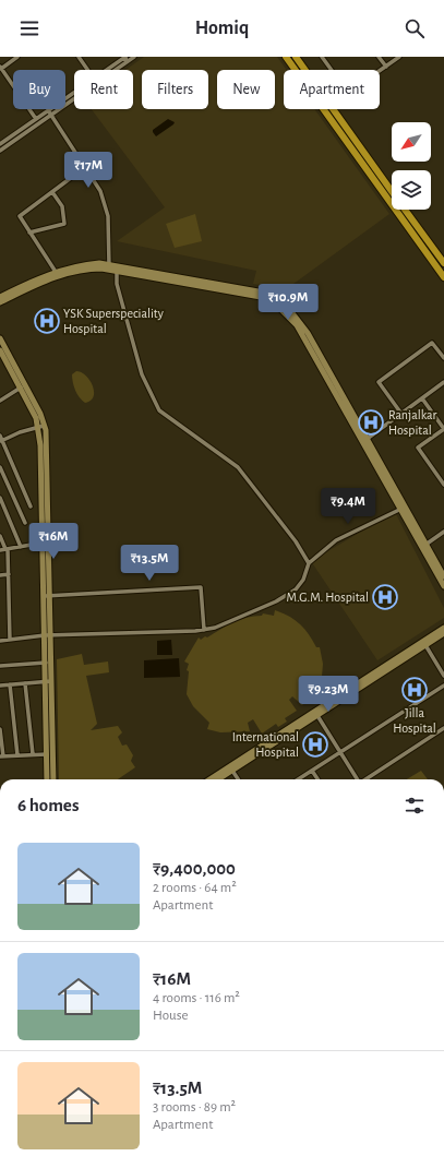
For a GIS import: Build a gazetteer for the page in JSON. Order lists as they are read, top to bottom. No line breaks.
{"places":{"hospital":["YSK Superspeciality Hospital","Ranjalkar Hospital","M.G.M. Hospital","Jilla Hospital","International Hospital"]},"north":"bottom left","page":{"header":"Homiq","chip":["Buy","Rent","Filters","New","Apartment"],"price":["₹17M","₹10.9M","₹9.4M","₹16M","₹13.5M","₹9.23M"],"heading":"6 homes","list":[{"name":"₹9,400,000","note":"2 rooms · 64 m² · Apartment"},{"name":"₹16M","note":"4 rooms · 116 m² · House"},{"name":"₹13.5M","note":"3 rooms · 89 m² · Apartment"}]}}
